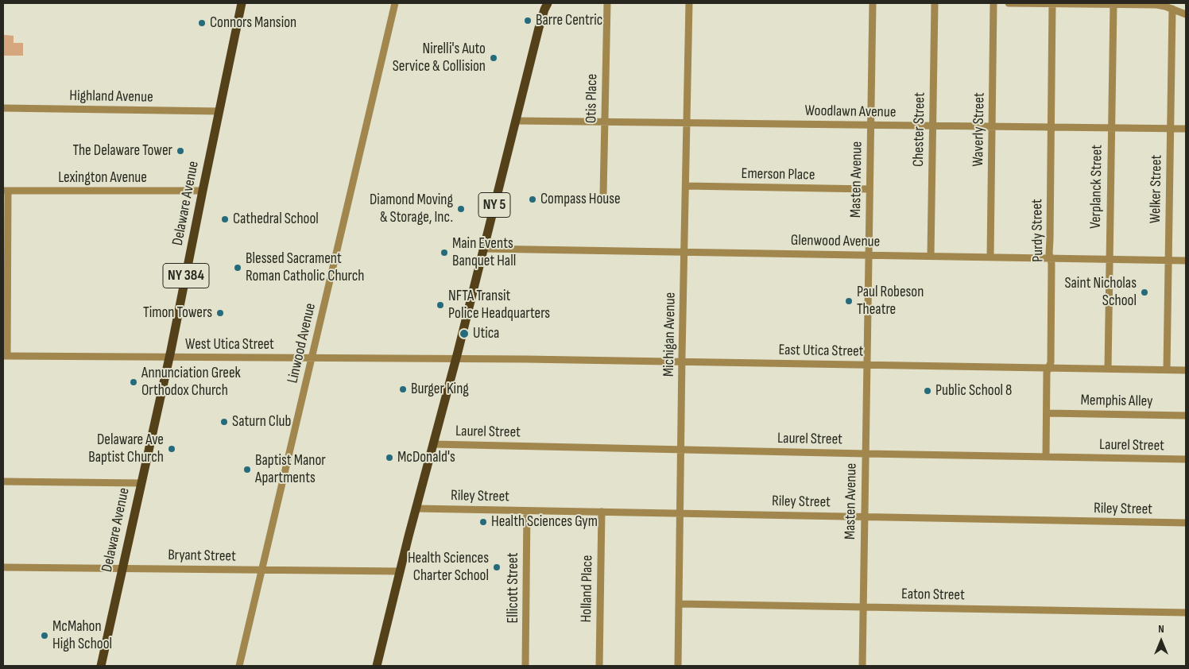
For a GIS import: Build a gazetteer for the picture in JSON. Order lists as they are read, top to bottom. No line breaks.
{"streets":{"main road":["Delaware Avenue","NY 5","NY 384"],"street":["Highland Avenue","Otis Place","Woodlawn Avenue","Chester Street","Waverly Street","Emerson Place","Lexington Avenue","Masten Avenue","Verplanck Street","Welker Street","Purdy Street","Glenwood Avenue","Michigan Avenue","Linwood Avenue","West Utica Street","East Utica Street","Memphis Alley","Laurel Street","Riley Street","Bryant Street","Ellicott Street","Holland Place","Eaton Street"]},"crossings":[["Highland Avenue","Delaware Avenue"],["Otis Place","Woodlawn Avenue"],["Woodlawn Avenue","Chester Street"],["Woodlawn Avenue","Waverly Street"],["Woodlawn Avenue","Masten Avenue"],["Woodlawn Avenue","Verplanck Street"],["Woodlawn Avenue","Welker Street"],["Woodlawn Avenue","NY 5"],["Woodlawn Avenue","Purdy Street"],["Woodlawn Avenue","Michigan Avenue"],["Chester Street","Glenwood Avenue"],["Waverly Street","Glenwood Avenue"],["Emerson Place","Masten Avenue"],["Emerson Place","Michigan Avenue"],["Lexington Avenue","Delaware Avenue"],["Masten Avenue","Glenwood Avenue"],["Masten Avenue","East Utica Street"],["Masten Avenue","Laurel Street"],["Masten Avenue","Riley Street"],["Masten Avenue","Eaton Street"],["Verplanck Street","Glenwood Avenue"],["Verplanck Street","East Utica Street"],["Welker Street","Glenwood Avenue"],["Welker Street","East Utica Street"],["Delaware Avenue","West Utica Street"],["Delaware Avenue","Bryant Street"],["NY 5","Glenwood Avenue"],["NY 5","West Utica Street"],["NY 5","East Utica Street"],["NY 5","Laurel Street"],["NY 5","Riley Street"],["NY 5","Bryant Street"],["Purdy Street","Glenwood Avenue"],["Purdy Street","East Utica Street"],["Purdy Street","Memphis Alley"],["Purdy Street","Laurel Street"],["Glenwood Avenue","Michigan Avenue"],["Michigan Avenue","East Utica Street"],["Michigan Avenue","Laurel Street"],["Michigan Avenue","Riley Street"],["Michigan Avenue","Eaton Street"],["Linwood Avenue","West Utica Street"],["Linwood Avenue","Bryant Street"],["West Utica Street","East Utica Street"],["Riley Street","Ellicott Street"],["Riley Street","Holland Place"]],"places":["Barre Centric","Connors Mansion","Nirelli's Auto Service & Collision","The Delaware Tower","Compass House","Diamond Moving & Storage, Inc.","Cathedral School","Main Events Banquet Hall","Blessed Sacrament Roman Catholic Church","Saint Nicholas School","Paul Robeson Theatre","NFTA Transit Police Headquarters","Timon Towers","Utica","Annunciation Greek Orthodox Church","Burger King","Public School 8","Saturn Club","Delaware Ave Baptist Church","McDonald's","Baptist Manor Apartments","Health Sciences Gym","Health Sciences Charter School","McMahon High School"],"north":"top"}
